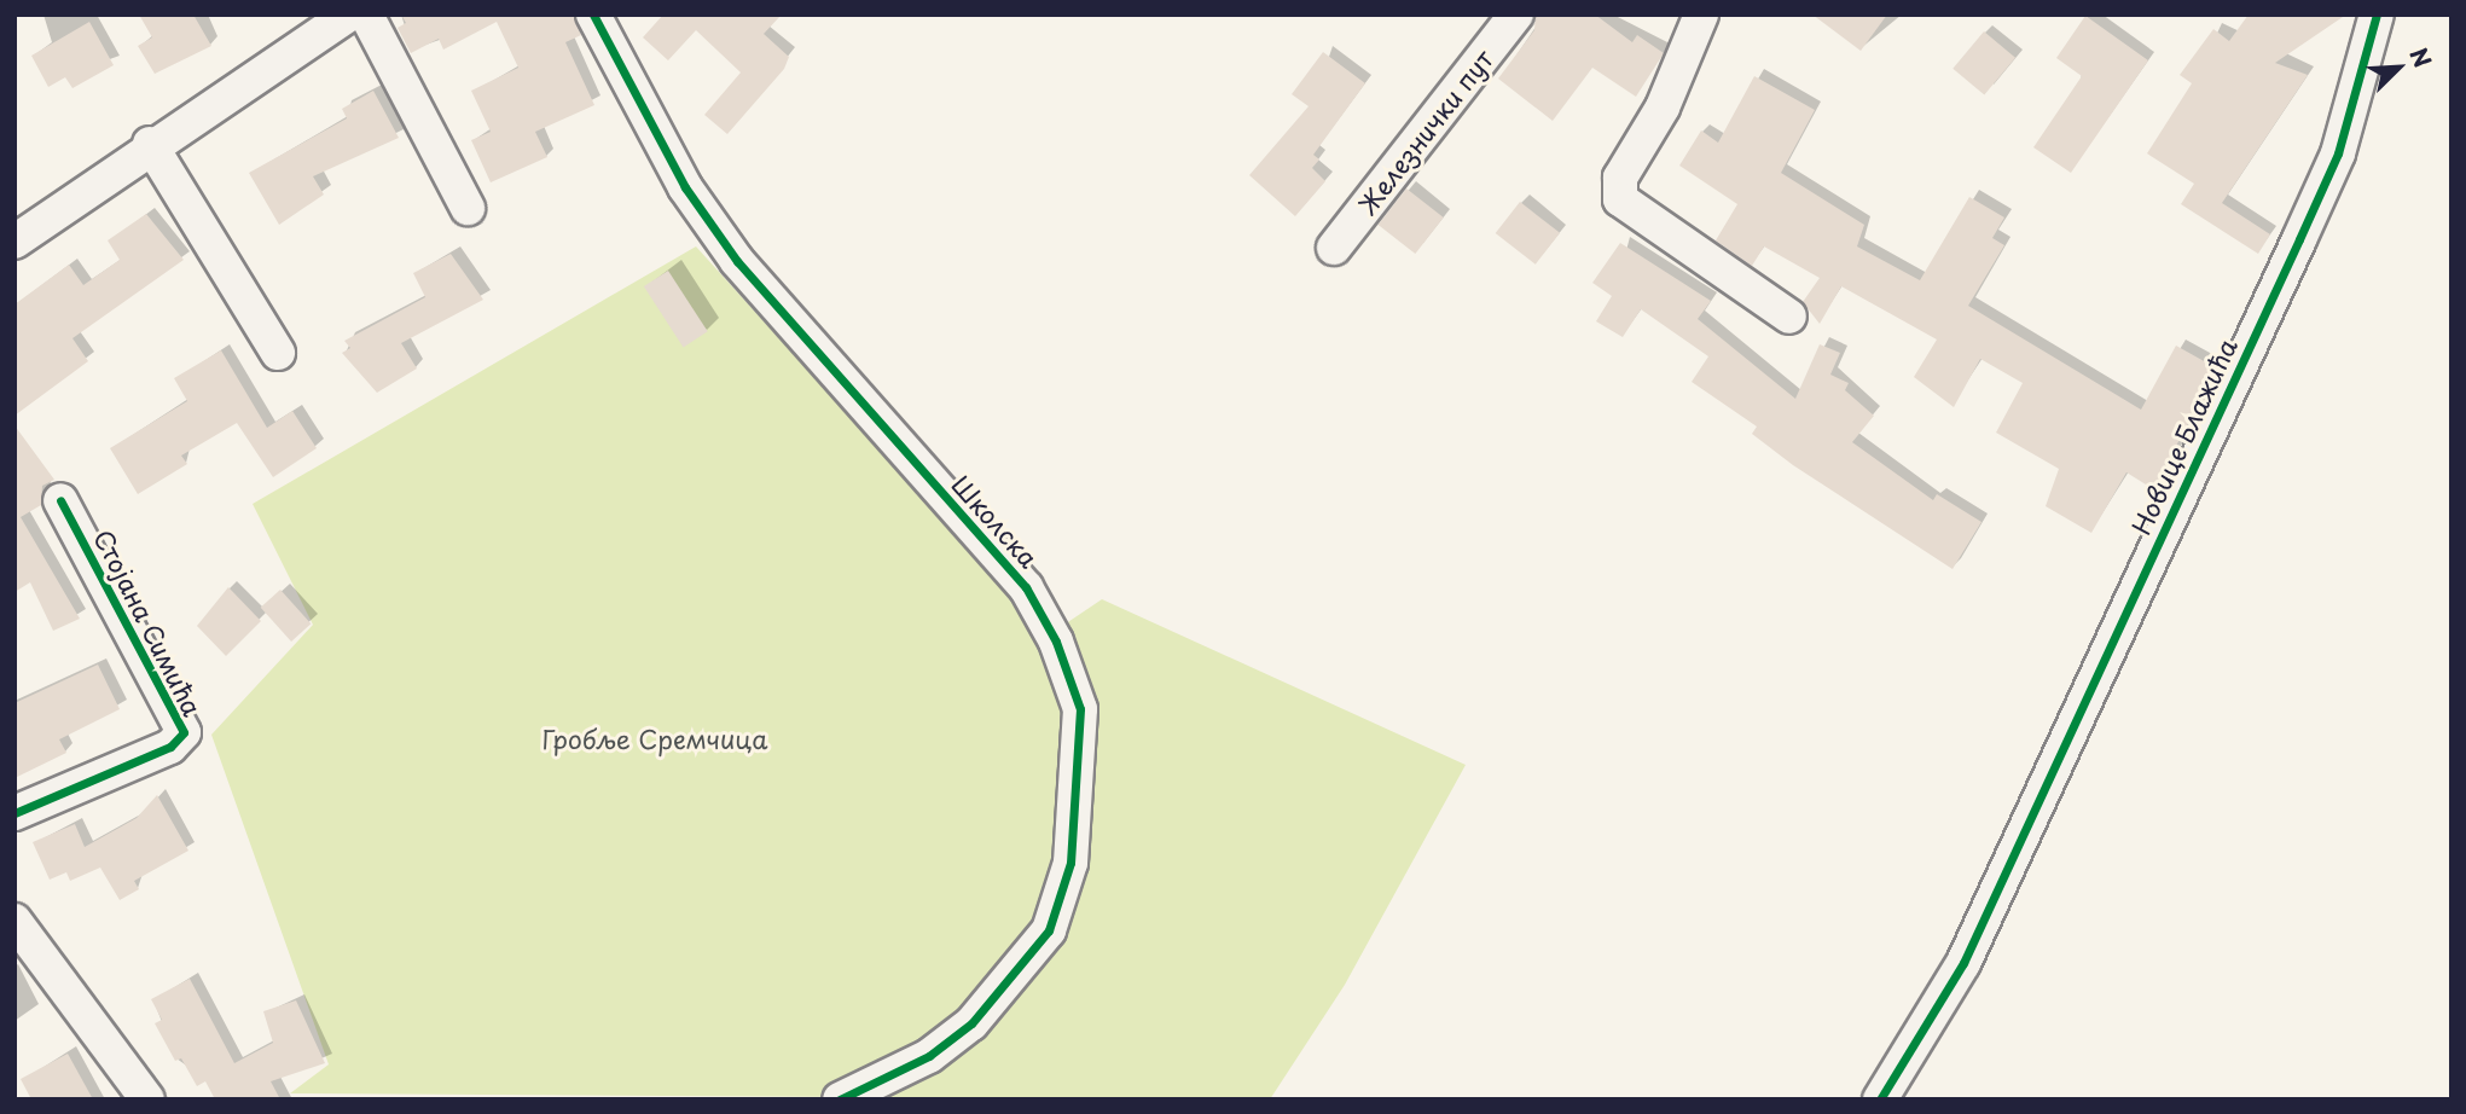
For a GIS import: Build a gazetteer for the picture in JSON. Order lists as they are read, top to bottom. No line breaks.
{"streets":{"street":["Железнички пут","Новице Блажића","Школска","Стојана Симића"]},"parks":["Гробље Сремчица"],"north":"top right"}
